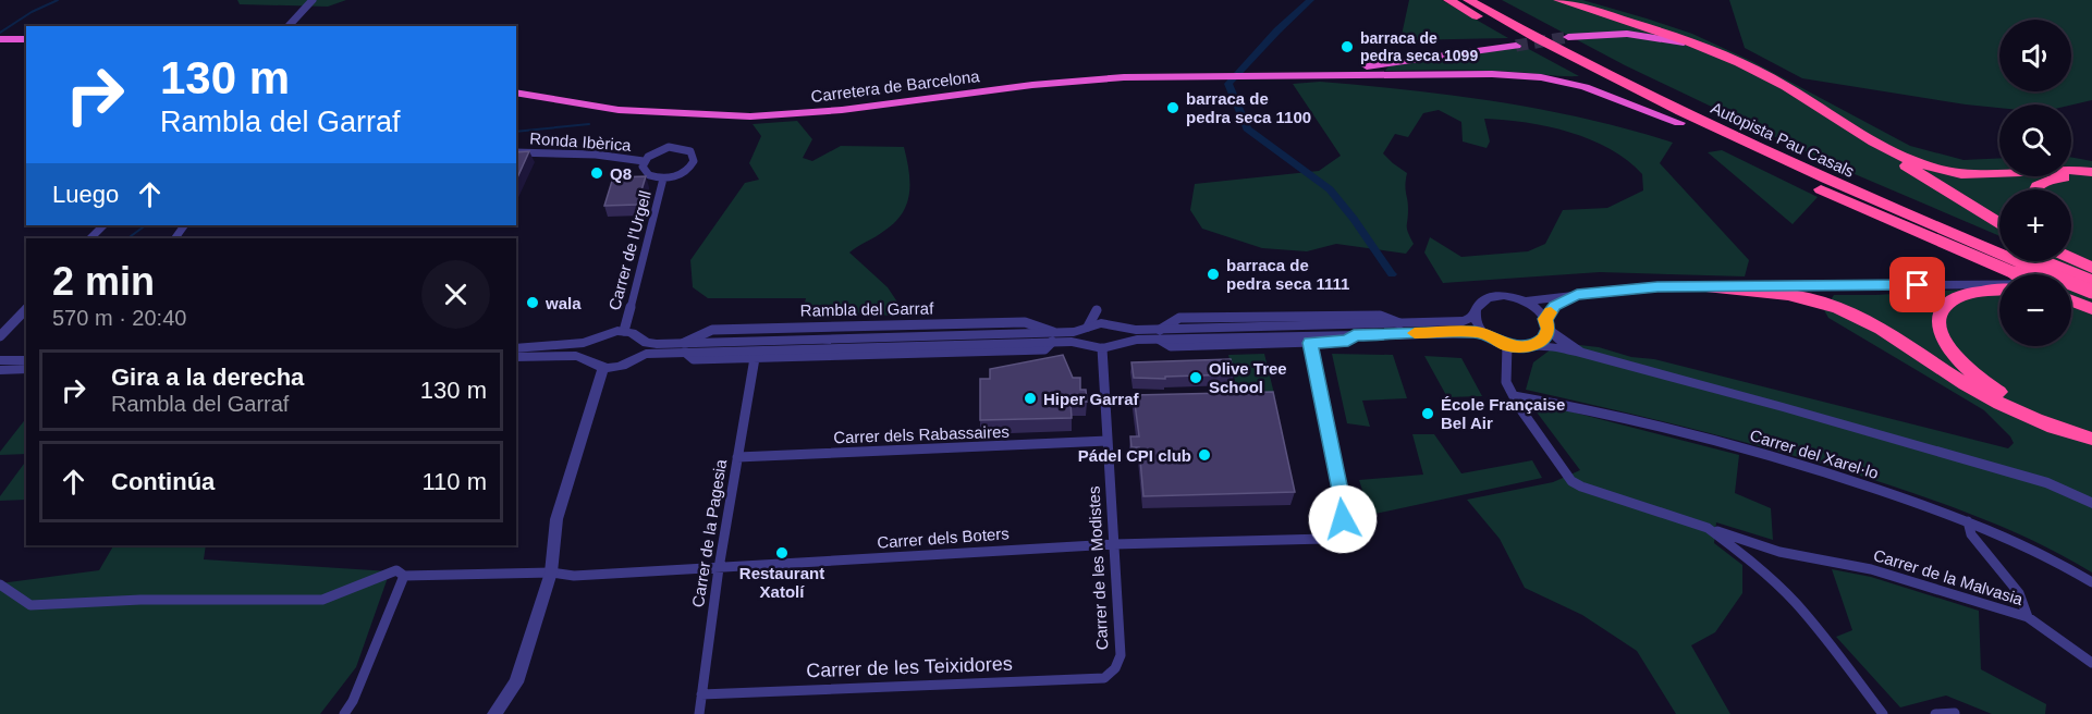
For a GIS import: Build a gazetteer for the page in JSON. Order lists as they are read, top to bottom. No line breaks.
{"streets":{"highway":["Carretera de Barcelona","Autopista Pau Casals"],"street":["Ronda Ibèrica","Carrer de l'Urgell","Rambla del Garraf","Carrer dels Rabassaires","Carrer del Xarel·lo","Carrer de la Pagesia","Carrer dels Boters","Carrer de les Modistes","Carrer de la Malvasia","Carrer de les Teixidores"]},"crossings":[["Ronda Ibèrica","Carrer de l'Urgell"],["Carrer de l'Urgell","Rambla del Garraf"],["Rambla del Garraf","Carrer de la Pagesia"],["Rambla del Garraf","Carrer de les Modistes"],["Carrer dels Rabassaires","Carrer de la Pagesia"],["Carrer dels Rabassaires","Carrer de les Modistes"],["Carrer del Xarel·lo","Carrer de la Malvasia"],["Carrer de la Pagesia","Carrer dels Boters"],["Carrer de la Pagesia","Carrer de les Teixidores"],["Carrer dels Boters","Carrer de les Modistes"],["Carrer de les Modistes","Carrer de les Teixidores"]],"places":["barraca de pedra seca 1099","barraca de pedra seca 1100","Q8","barraca de pedra seca 1111","wala","Olive Tree School","Hiper Garraf","École Française Bel Air","Pádel CPI club","Restaurant Xatolí"],"page":{"map_buttons":["+","−"],"turn":["130 m","Rambla del Garraf"],"then":"Luego","heading":["2 min","570 m · 20:40"],"list":[{"name":"Gira a la derecha","note":"Rambla del Garraf","value":"130 m"},{"name":"Continúa","value":"110 m"}]}}
